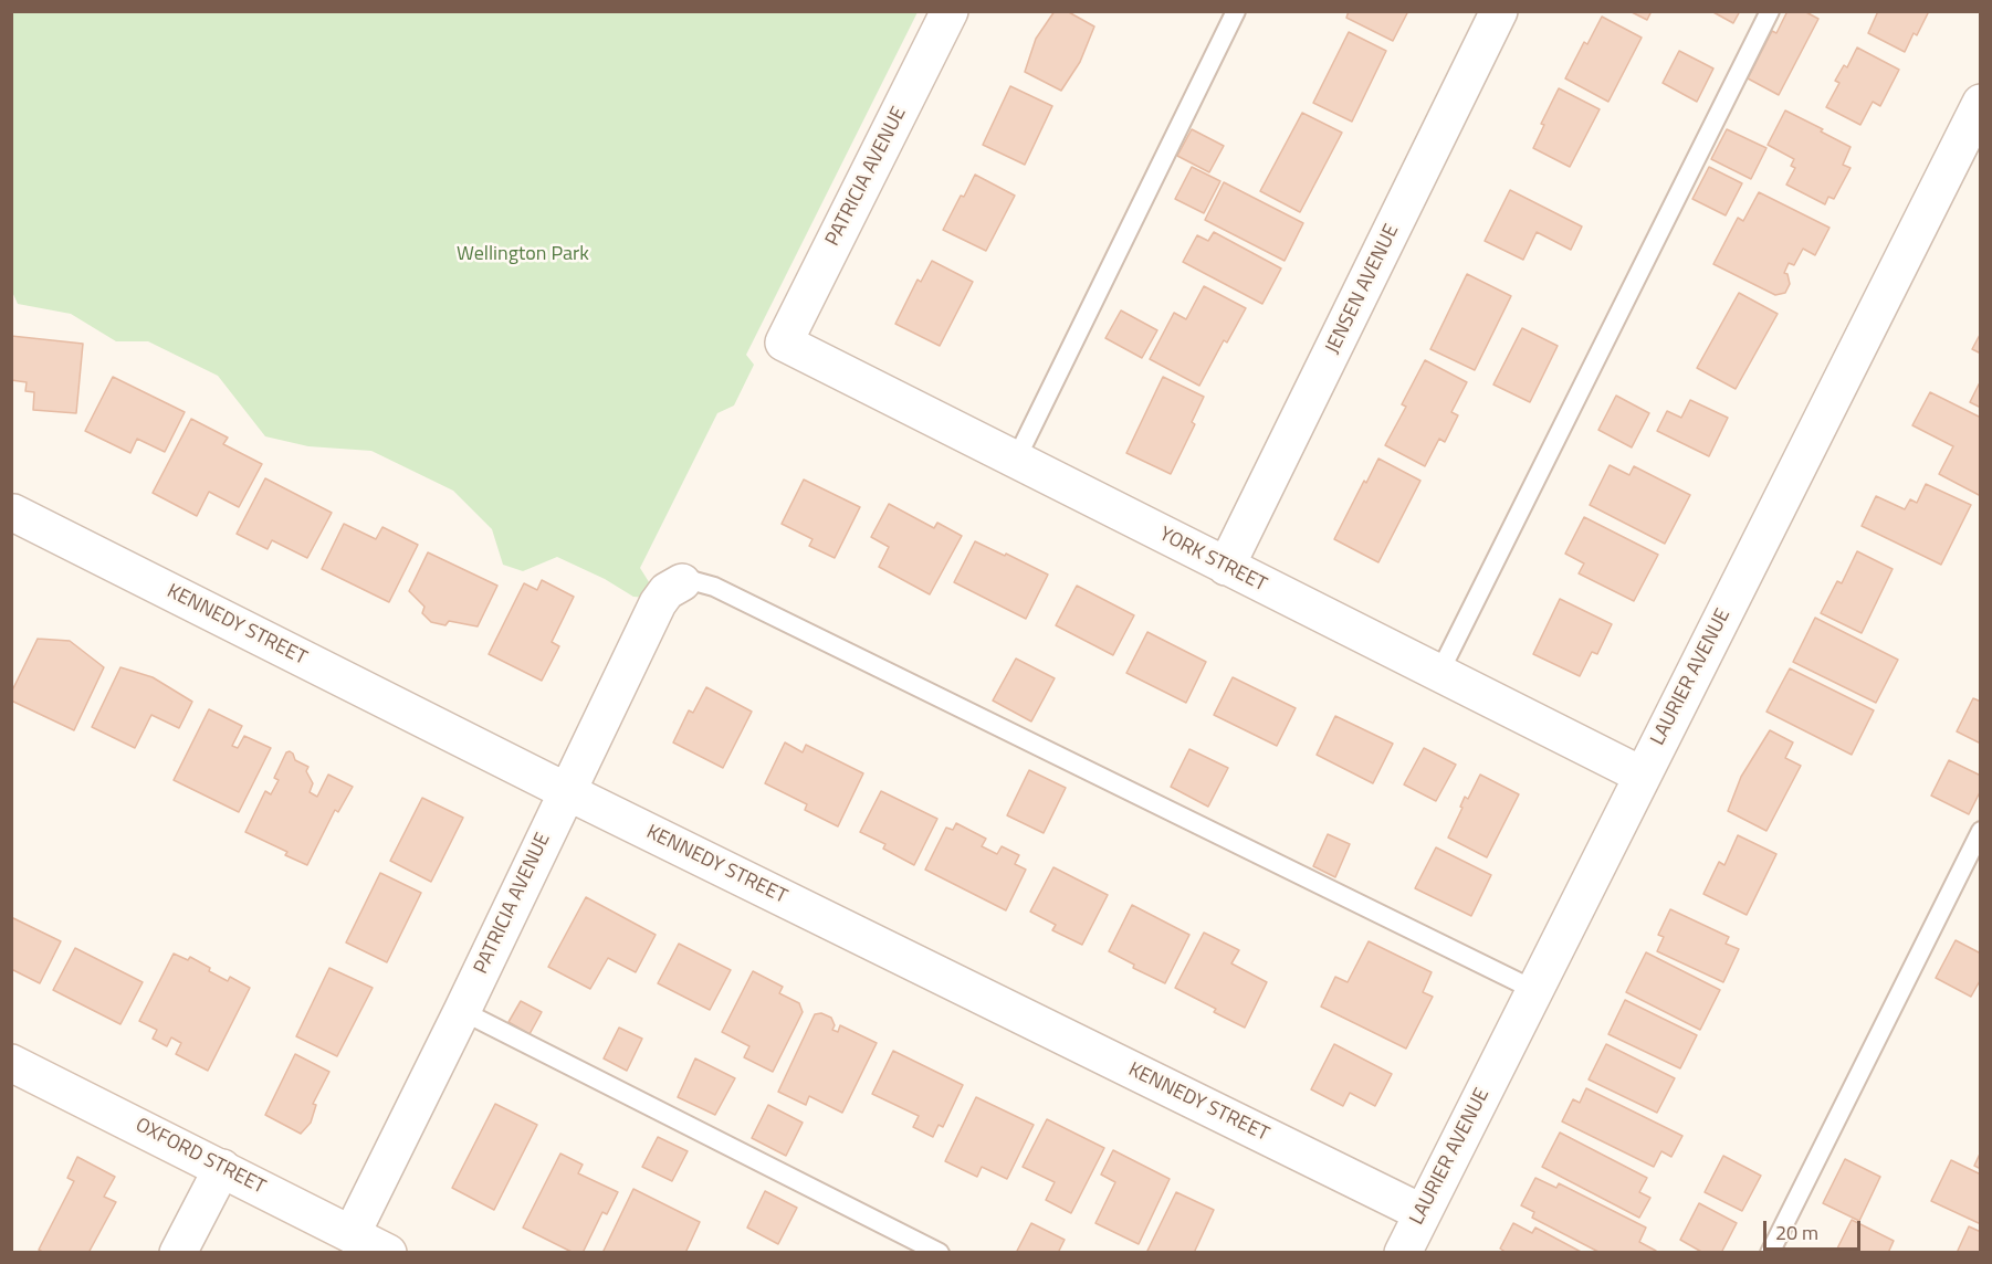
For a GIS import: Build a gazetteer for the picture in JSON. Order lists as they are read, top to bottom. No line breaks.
{"streets":{"street":["PATRICIA AVENUE","JENSEN AVENUE","YORK STREET","KENNEDY STREET","LAURIER AVENUE","OXFORD STREET"]},"crossings":[["PATRICIA AVENUE","YORK STREET"],["PATRICIA AVENUE","KENNEDY STREET"],["PATRICIA AVENUE","OXFORD STREET"],["JENSEN AVENUE","YORK STREET"],["YORK STREET","LAURIER AVENUE"],["KENNEDY STREET","LAURIER AVENUE"]],"parks":["Wellington Park"],"scale_bar":"20 m"}
